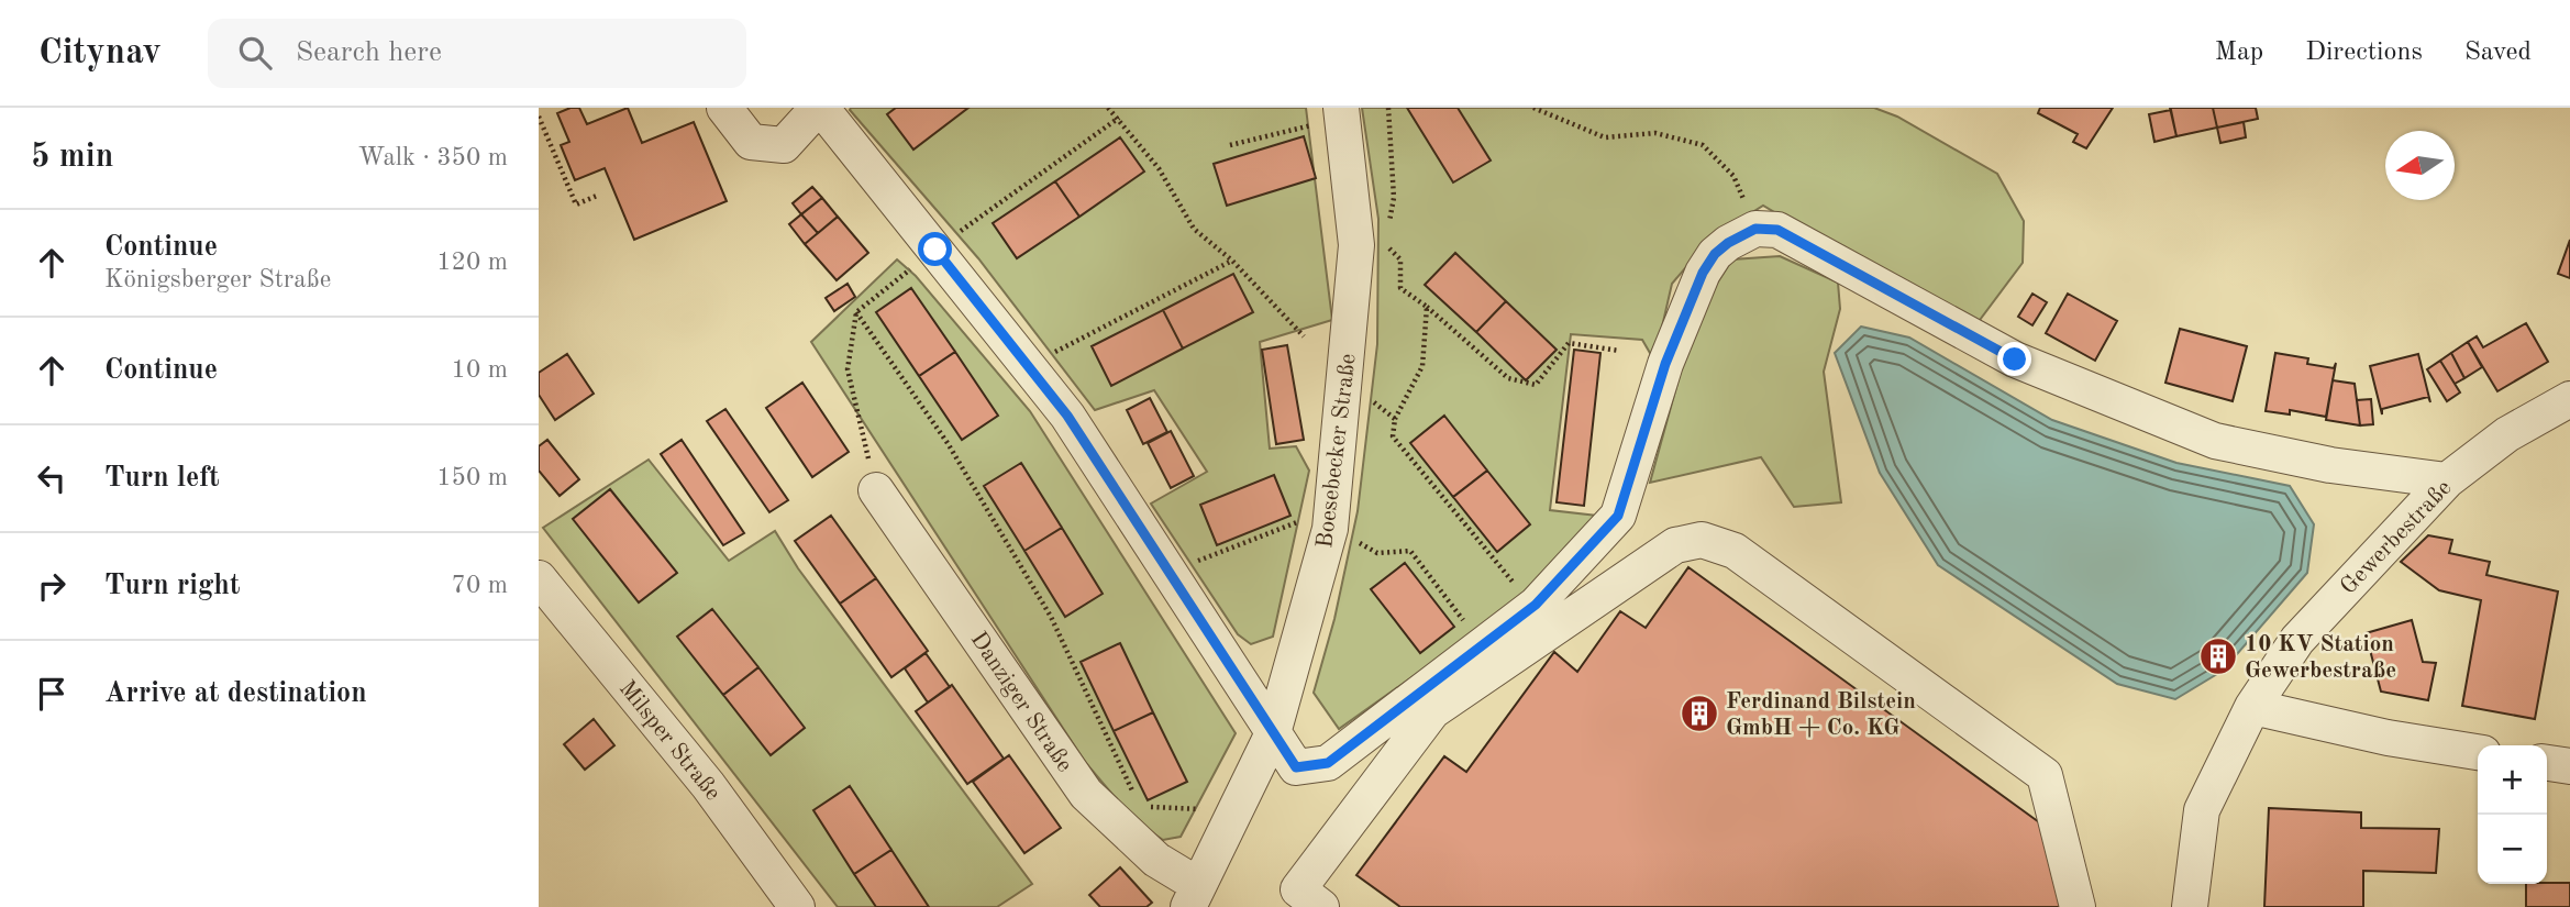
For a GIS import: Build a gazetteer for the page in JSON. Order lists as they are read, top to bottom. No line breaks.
{"streets":{"street":["Boesebecker Straße","Gewerbestraße","Danziger Straße","Milsper Straße"]},"crossings":[["Boesebecker Straße","Danziger Straße"]],"places":{"building":["10 KV Station Gewerbestraße","Ferdinand Bilstein GmbH + Co. KG"]},"north":"left","page":{"header":"Citynav","search":"Search here","nav":["Map","Directions","Saved"],"heading":["5 min","Walk · 350 m"],"list":[["Continue","Königsberger Straße","120 m"],["Continue","10 m"],["Turn left","150 m"],["Turn right","70 m"],"Arrive at destination"],"map_buttons":["+","−"]}}
